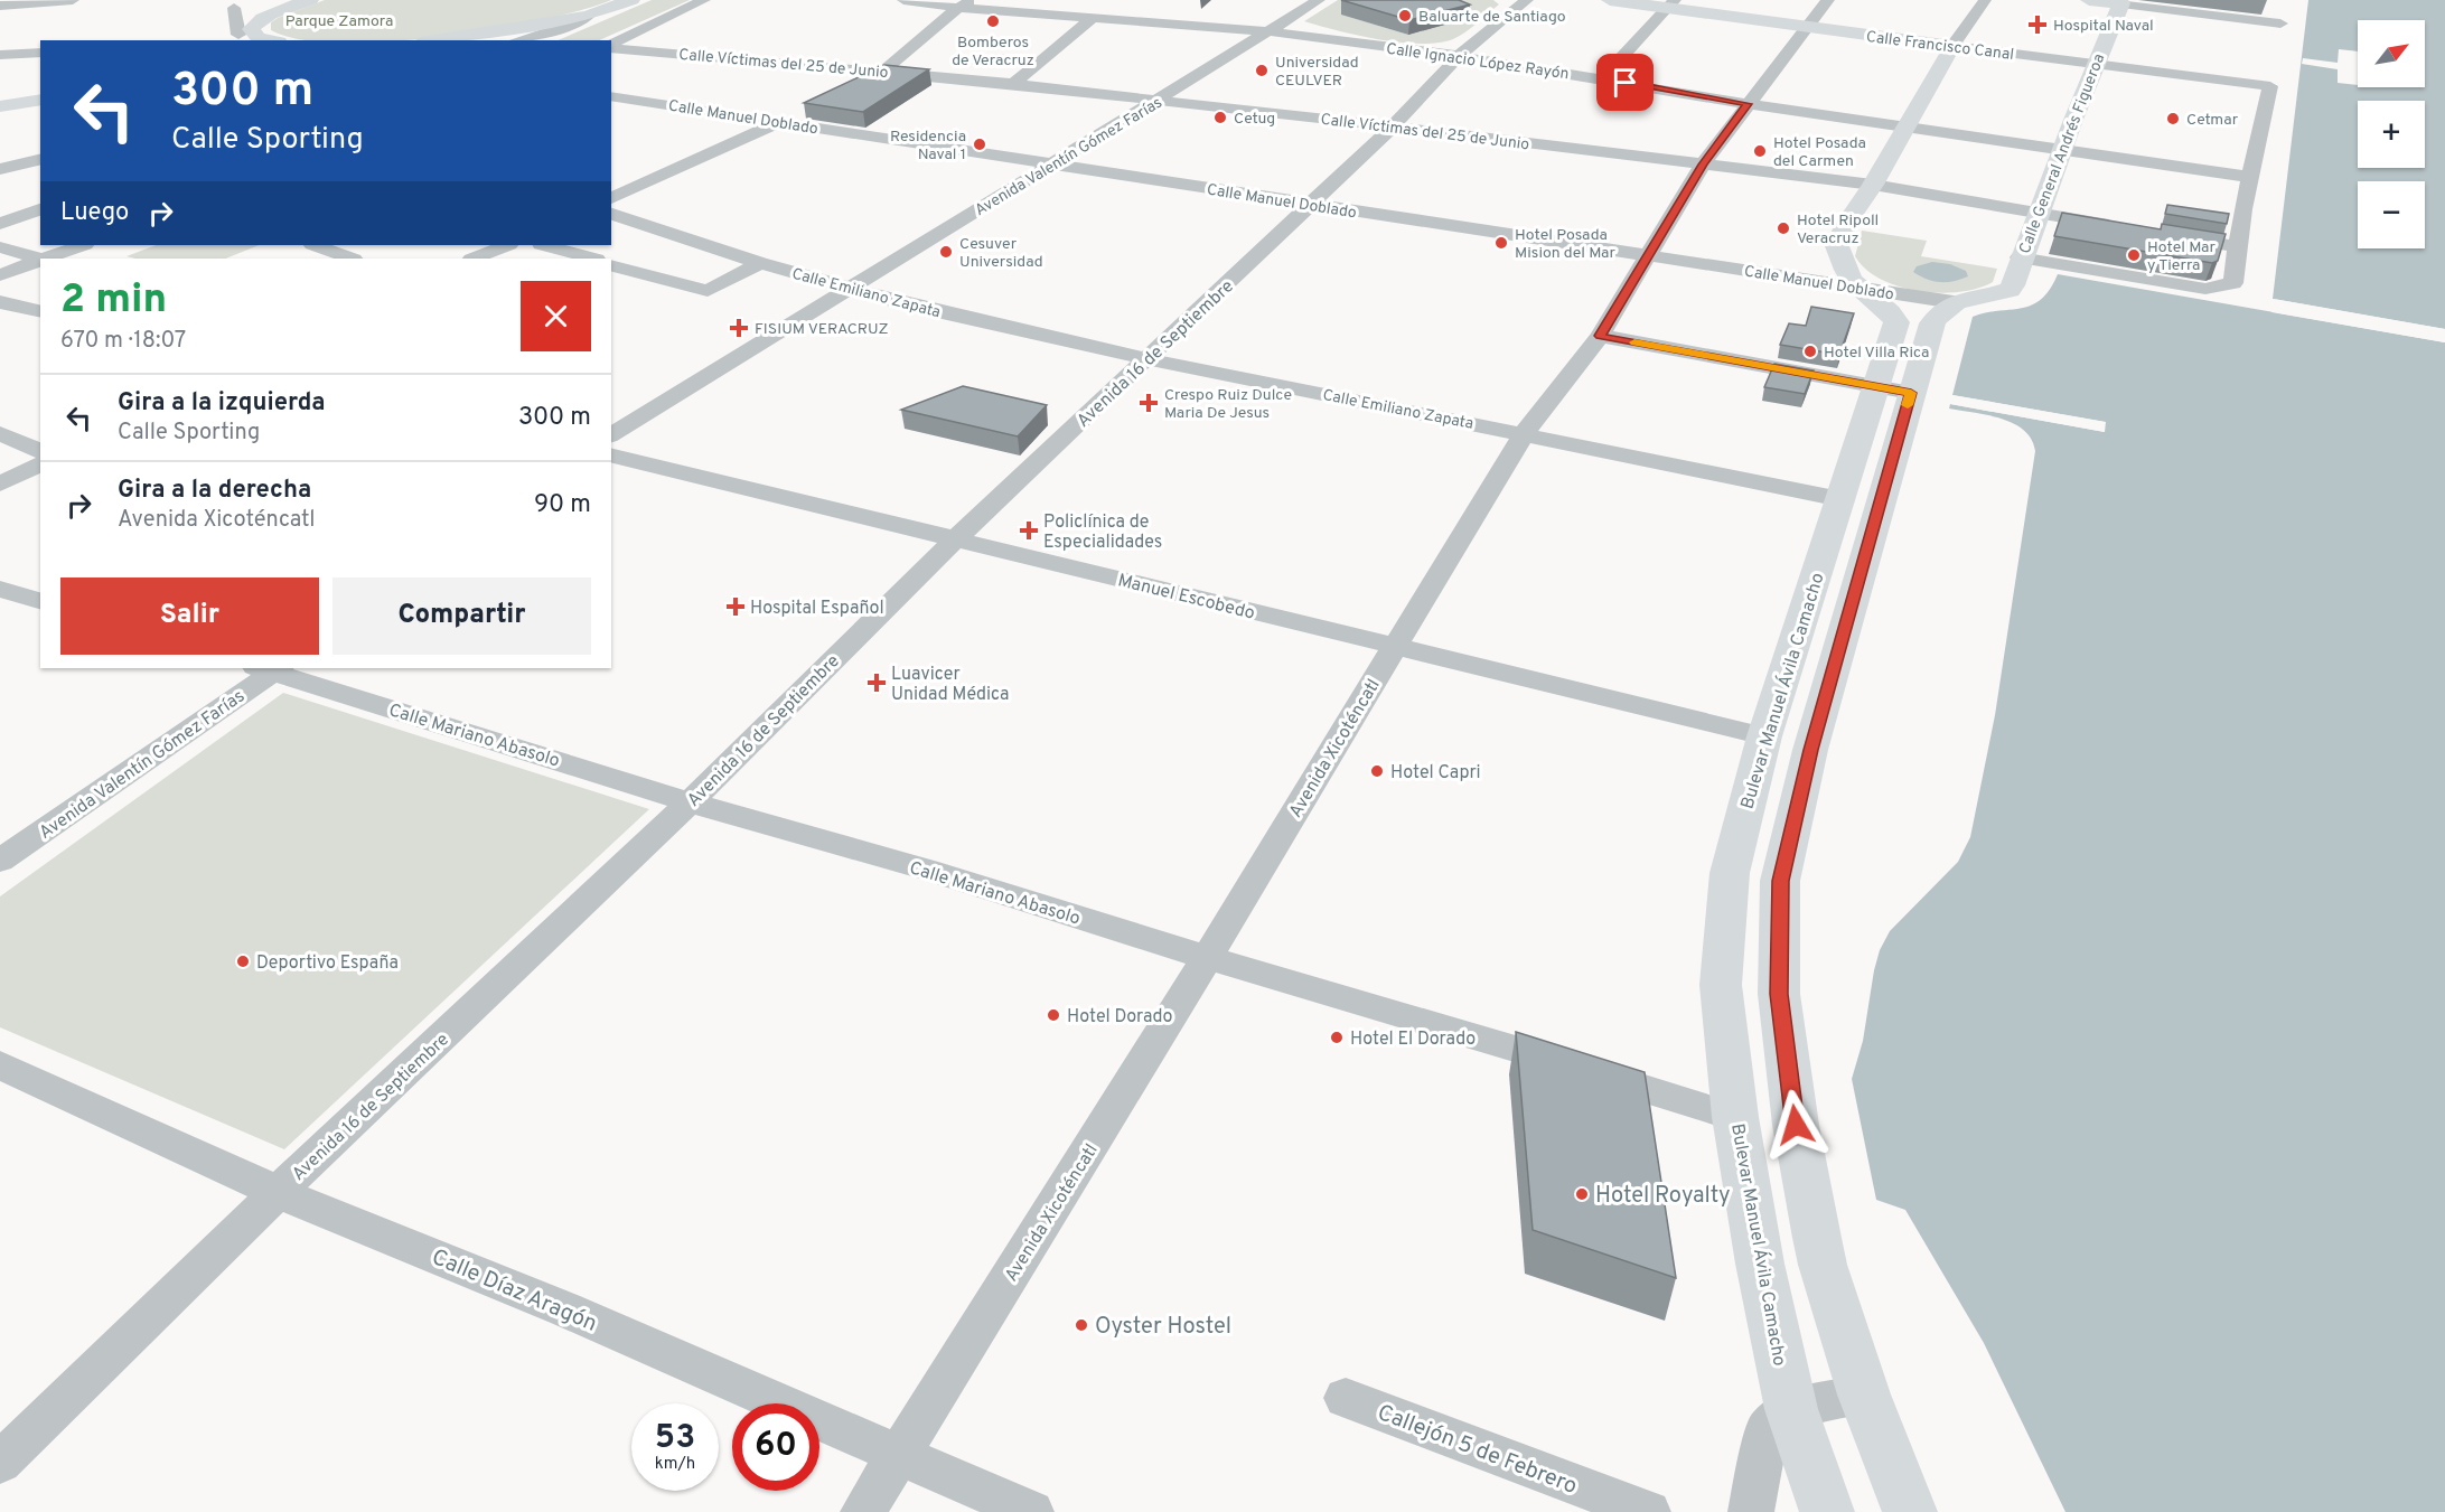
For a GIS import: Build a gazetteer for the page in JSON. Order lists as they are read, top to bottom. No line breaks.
{"streets":{"main road":["Calle Francisco Canal","Calle General Andrés Figueroa","Bulevar Manuel Ávila Camacho"],"street":["Calle Ignacio López Rayón","Calle Víctimas del 25 de Junio","Calle Manuel Doblado","Avenida Valentín Gómez Farías","Calle Emiliano Zapata","Avenida 16 de Septiembre","Manuel Escobedo","Calle Mariano Abasolo","Avenida Xicoténcatl","Calle Díaz Aragón","Callejón 5 de Febrero"]},"crossings":[["Calle Francisco Canal","Calle Ignacio López Rayón"],["Calle Francisco Canal","Calle General Andrés Figueroa"],["Calle Francisco Canal","Avenida Xicoténcatl"],["Calle Ignacio López Rayón","Calle General Andrés Figueroa"],["Calle Ignacio López Rayón","Avenida Valentín Gómez Farías"],["Calle Ignacio López Rayón","Avenida 16 de Septiembre"],["Calle Ignacio López Rayón","Avenida Xicoténcatl"],["Calle Víctimas del 25 de Junio","Calle General Andrés Figueroa"],["Calle Víctimas del 25 de Junio","Avenida Valentín Gómez Farías"],["Calle Víctimas del 25 de Junio","Avenida 16 de Septiembre"],["Calle Víctimas del 25 de Junio","Avenida Xicoténcatl"],["Calle Manuel Doblado","Calle General Andrés Figueroa"],["Calle Manuel Doblado","Avenida Valentín Gómez Farías"],["Calle Manuel Doblado","Avenida 16 de Septiembre"],["Calle Manuel Doblado","Bulevar Manuel Ávila Camacho"],["Calle Manuel Doblado","Avenida Xicoténcatl"],["Calle General Andrés Figueroa","Bulevar Manuel Ávila Camacho"],["Avenida Valentín Gómez Farías","Calle Emiliano Zapata"],["Avenida Valentín Gómez Farías","Calle Mariano Abasolo"],["Calle Emiliano Zapata","Avenida 16 de Septiembre"],["Calle Emiliano Zapata","Bulevar Manuel Ávila Camacho"],["Calle Emiliano Zapata","Avenida Xicoténcatl"],["Avenida 16 de Septiembre","Manuel Escobedo"],["Avenida 16 de Septiembre","Calle Mariano Abasolo"],["Avenida 16 de Septiembre","Calle Díaz Aragón"],["Manuel Escobedo","Bulevar Manuel Ávila Camacho"],["Manuel Escobedo","Avenida Xicoténcatl"],["Bulevar Manuel Ávila Camacho","Calle Mariano Abasolo"],["Calle Mariano Abasolo","Avenida Xicoténcatl"],["Avenida Xicoténcatl","Calle Díaz Aragón"]],"parks":["Parque Zamora"],"places":{"other":["Baluarte de Santiago","Bomberos de Veracruz","Universidad CEULVER","Cetug","Cetmar","Residencia Naval 1","Hotel Posada del Carmen","Hotel Ripoll Veracruz","Hotel Posada Mision del Mar","Cesuver Universidad","Hotel Mar y Tierra","Hotel Villa Rica","Hotel Capri","Deportivo España","Hotel Dorado","Hotel El Dorado","Hotel Royalty","Oyster Hostel"],"health":["Hospital Naval","FISIUM VERACRUZ","Crespo Ruiz Dulce Maria De Jesus","Policlínica de Especialidades","Hospital Español","Luavicer Unidad Médica"]},"north":"top right","page":{"map_buttons":["+","−"],"turn":["300 m","Calle Sporting"],"then":"Luego","heading":["2 min","670 m · 18:07"],"list":[{"name":"Gira a la izquierda","note":"Calle Sporting","value":"300 m"},{"name":"Gira a la derecha","note":"Avenida Xicoténcatl","value":"90 m"}],"buttons":["Salir","Compartir"],"speed":"53 km/h","limit":"60"}}
